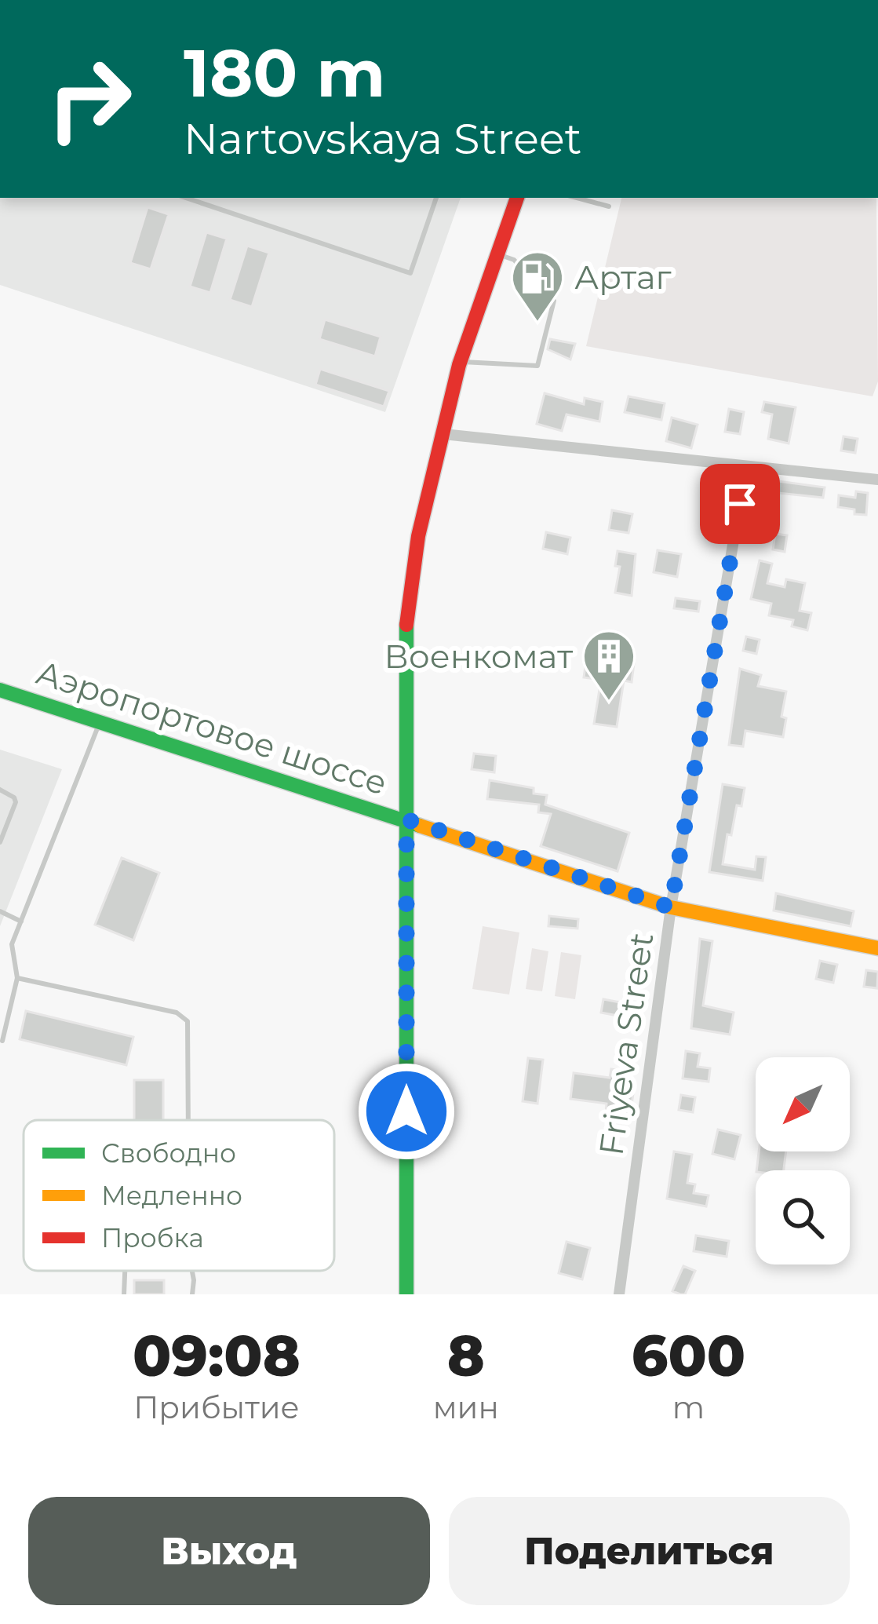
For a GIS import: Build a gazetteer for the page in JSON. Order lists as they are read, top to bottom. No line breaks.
{"streets":{"main road":["Аэропортовое шоссе"],"street":["Friyeva Street"]},"crossings":[["Аэропортовое шоссе","Friyeva Street"]],"places":{"fuel station":["Артаг"],"building":["Военкомат"]},"legend":["Свободно","Медленно","Пробка"],"north":"bottom left","page":{"turn":["180 m","Nartovskaya Street"],"eta":["09:08","Прибытие","8","мин","600","m"],"buttons":["Выход","Поделиться"]}}
